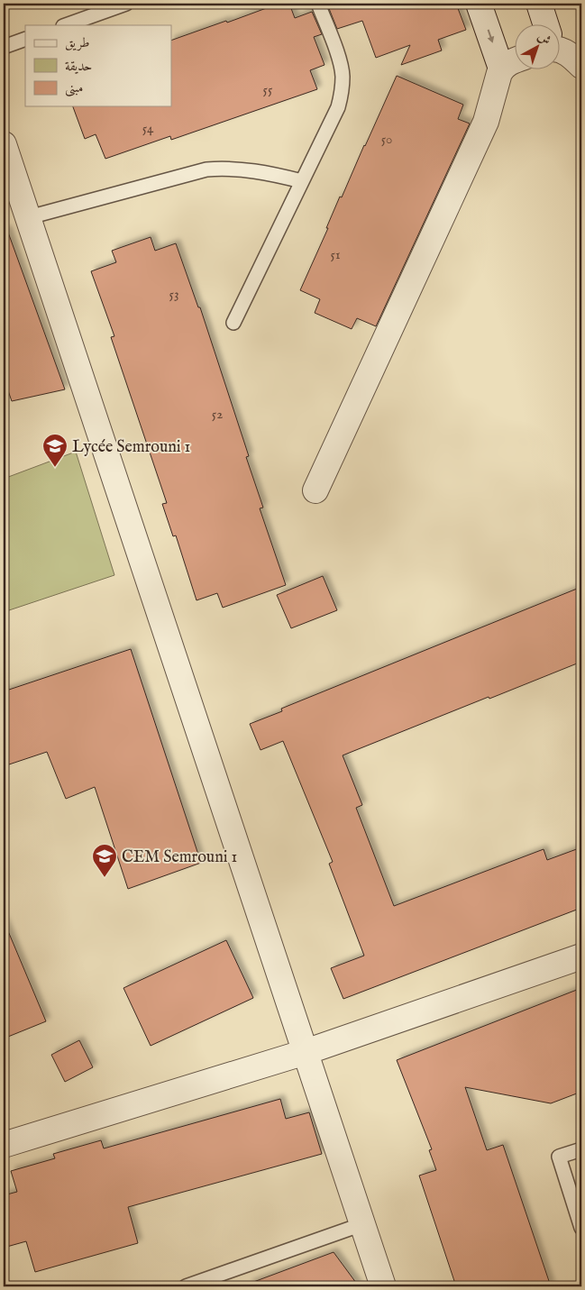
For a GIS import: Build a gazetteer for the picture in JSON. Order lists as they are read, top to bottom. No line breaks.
{"places":{"school or university":["Lycée Semrouni 1","CEM Semrouni 1"]},"house_numbers":["55","54","50","51","53","52"],"legend":["طريق","حديقة","مبنى"],"north":"top right"}
